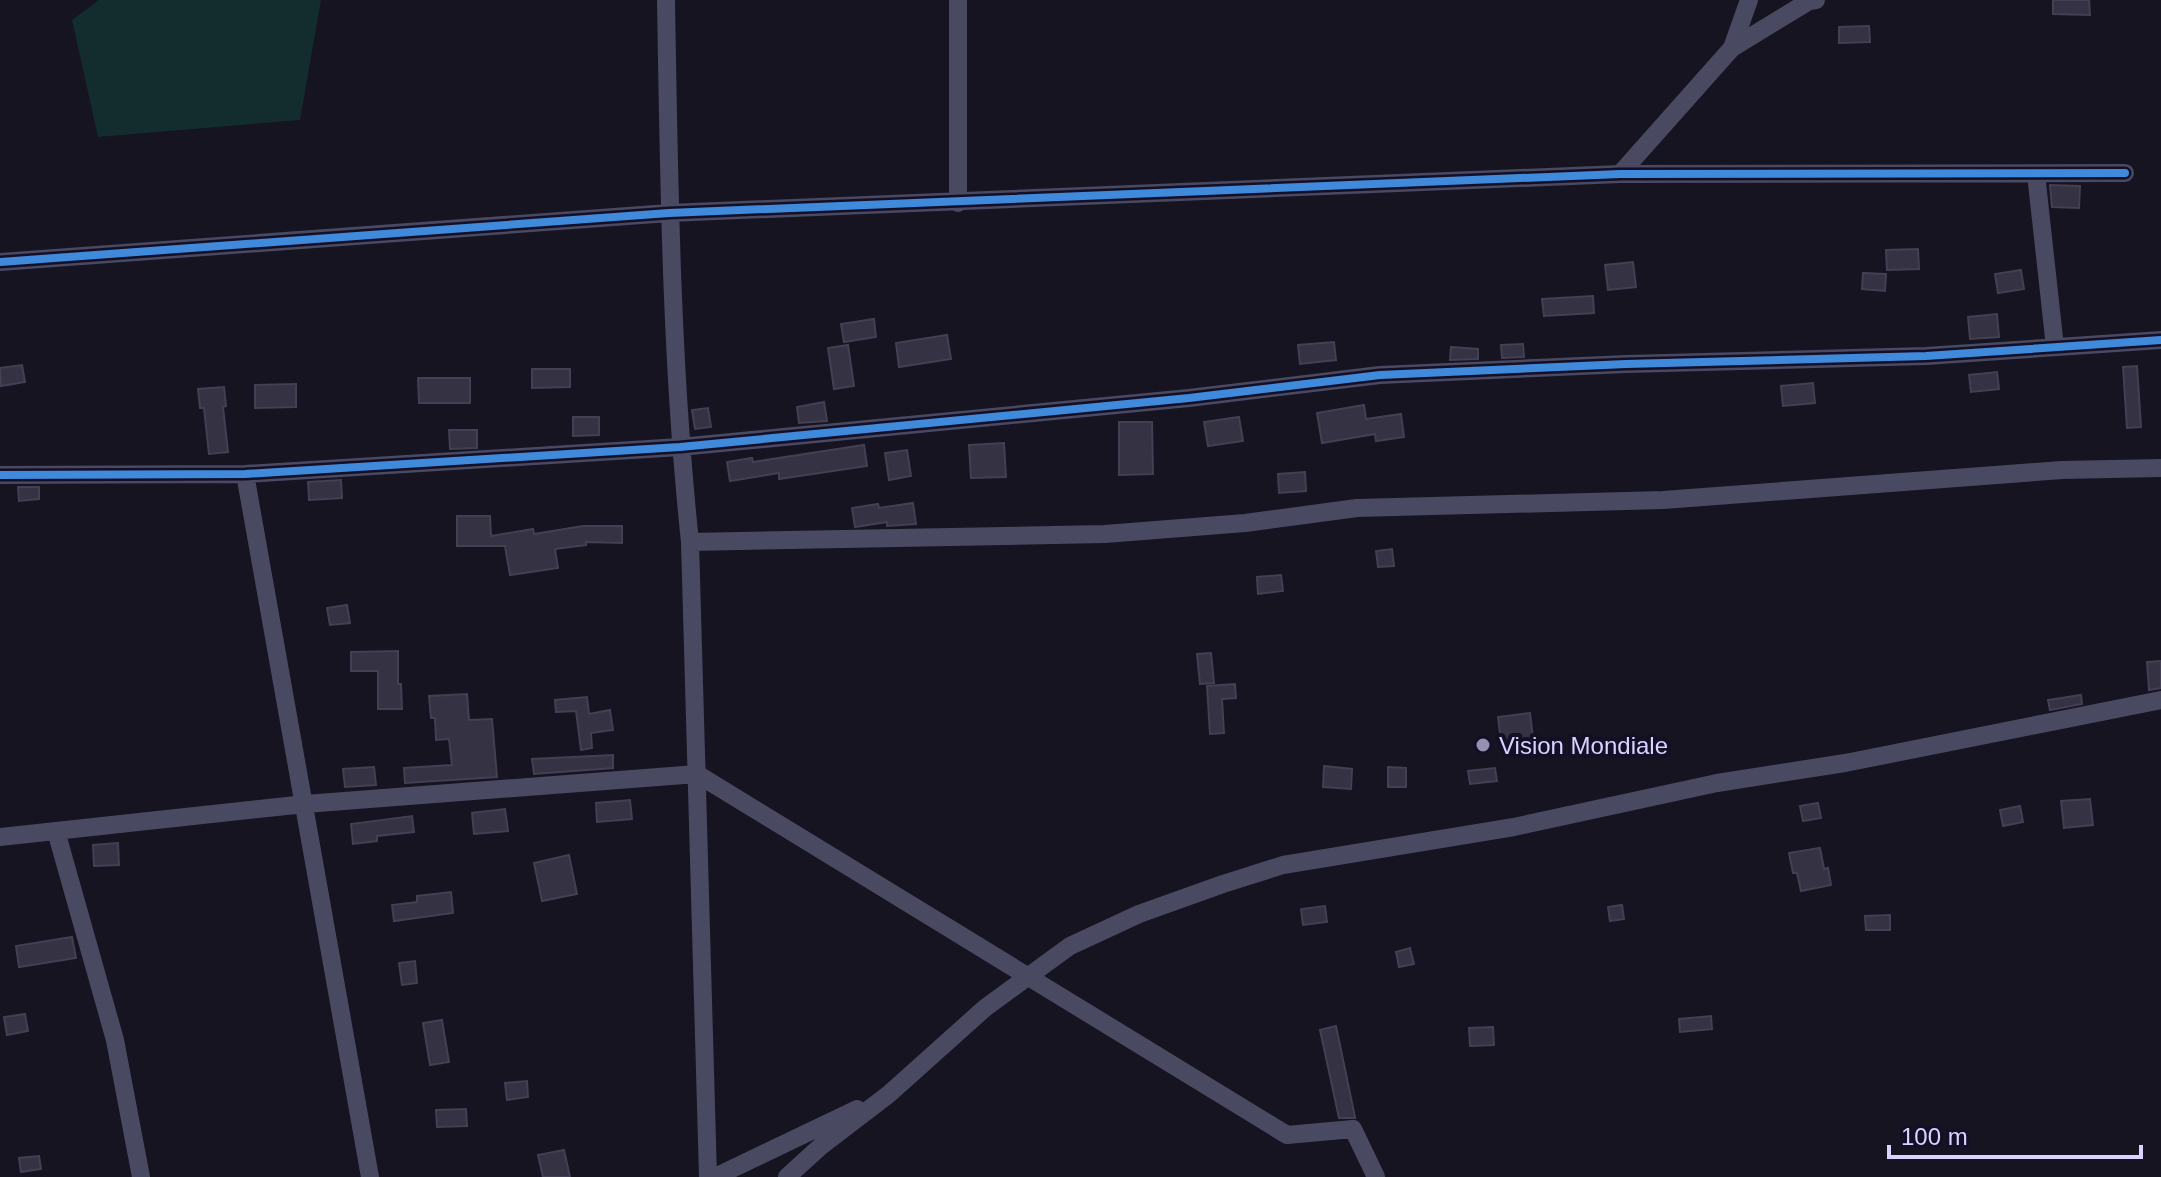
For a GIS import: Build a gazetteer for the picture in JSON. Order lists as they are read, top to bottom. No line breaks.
{"places":["Vision Mondiale"],"scale_bar":"100 m"}
